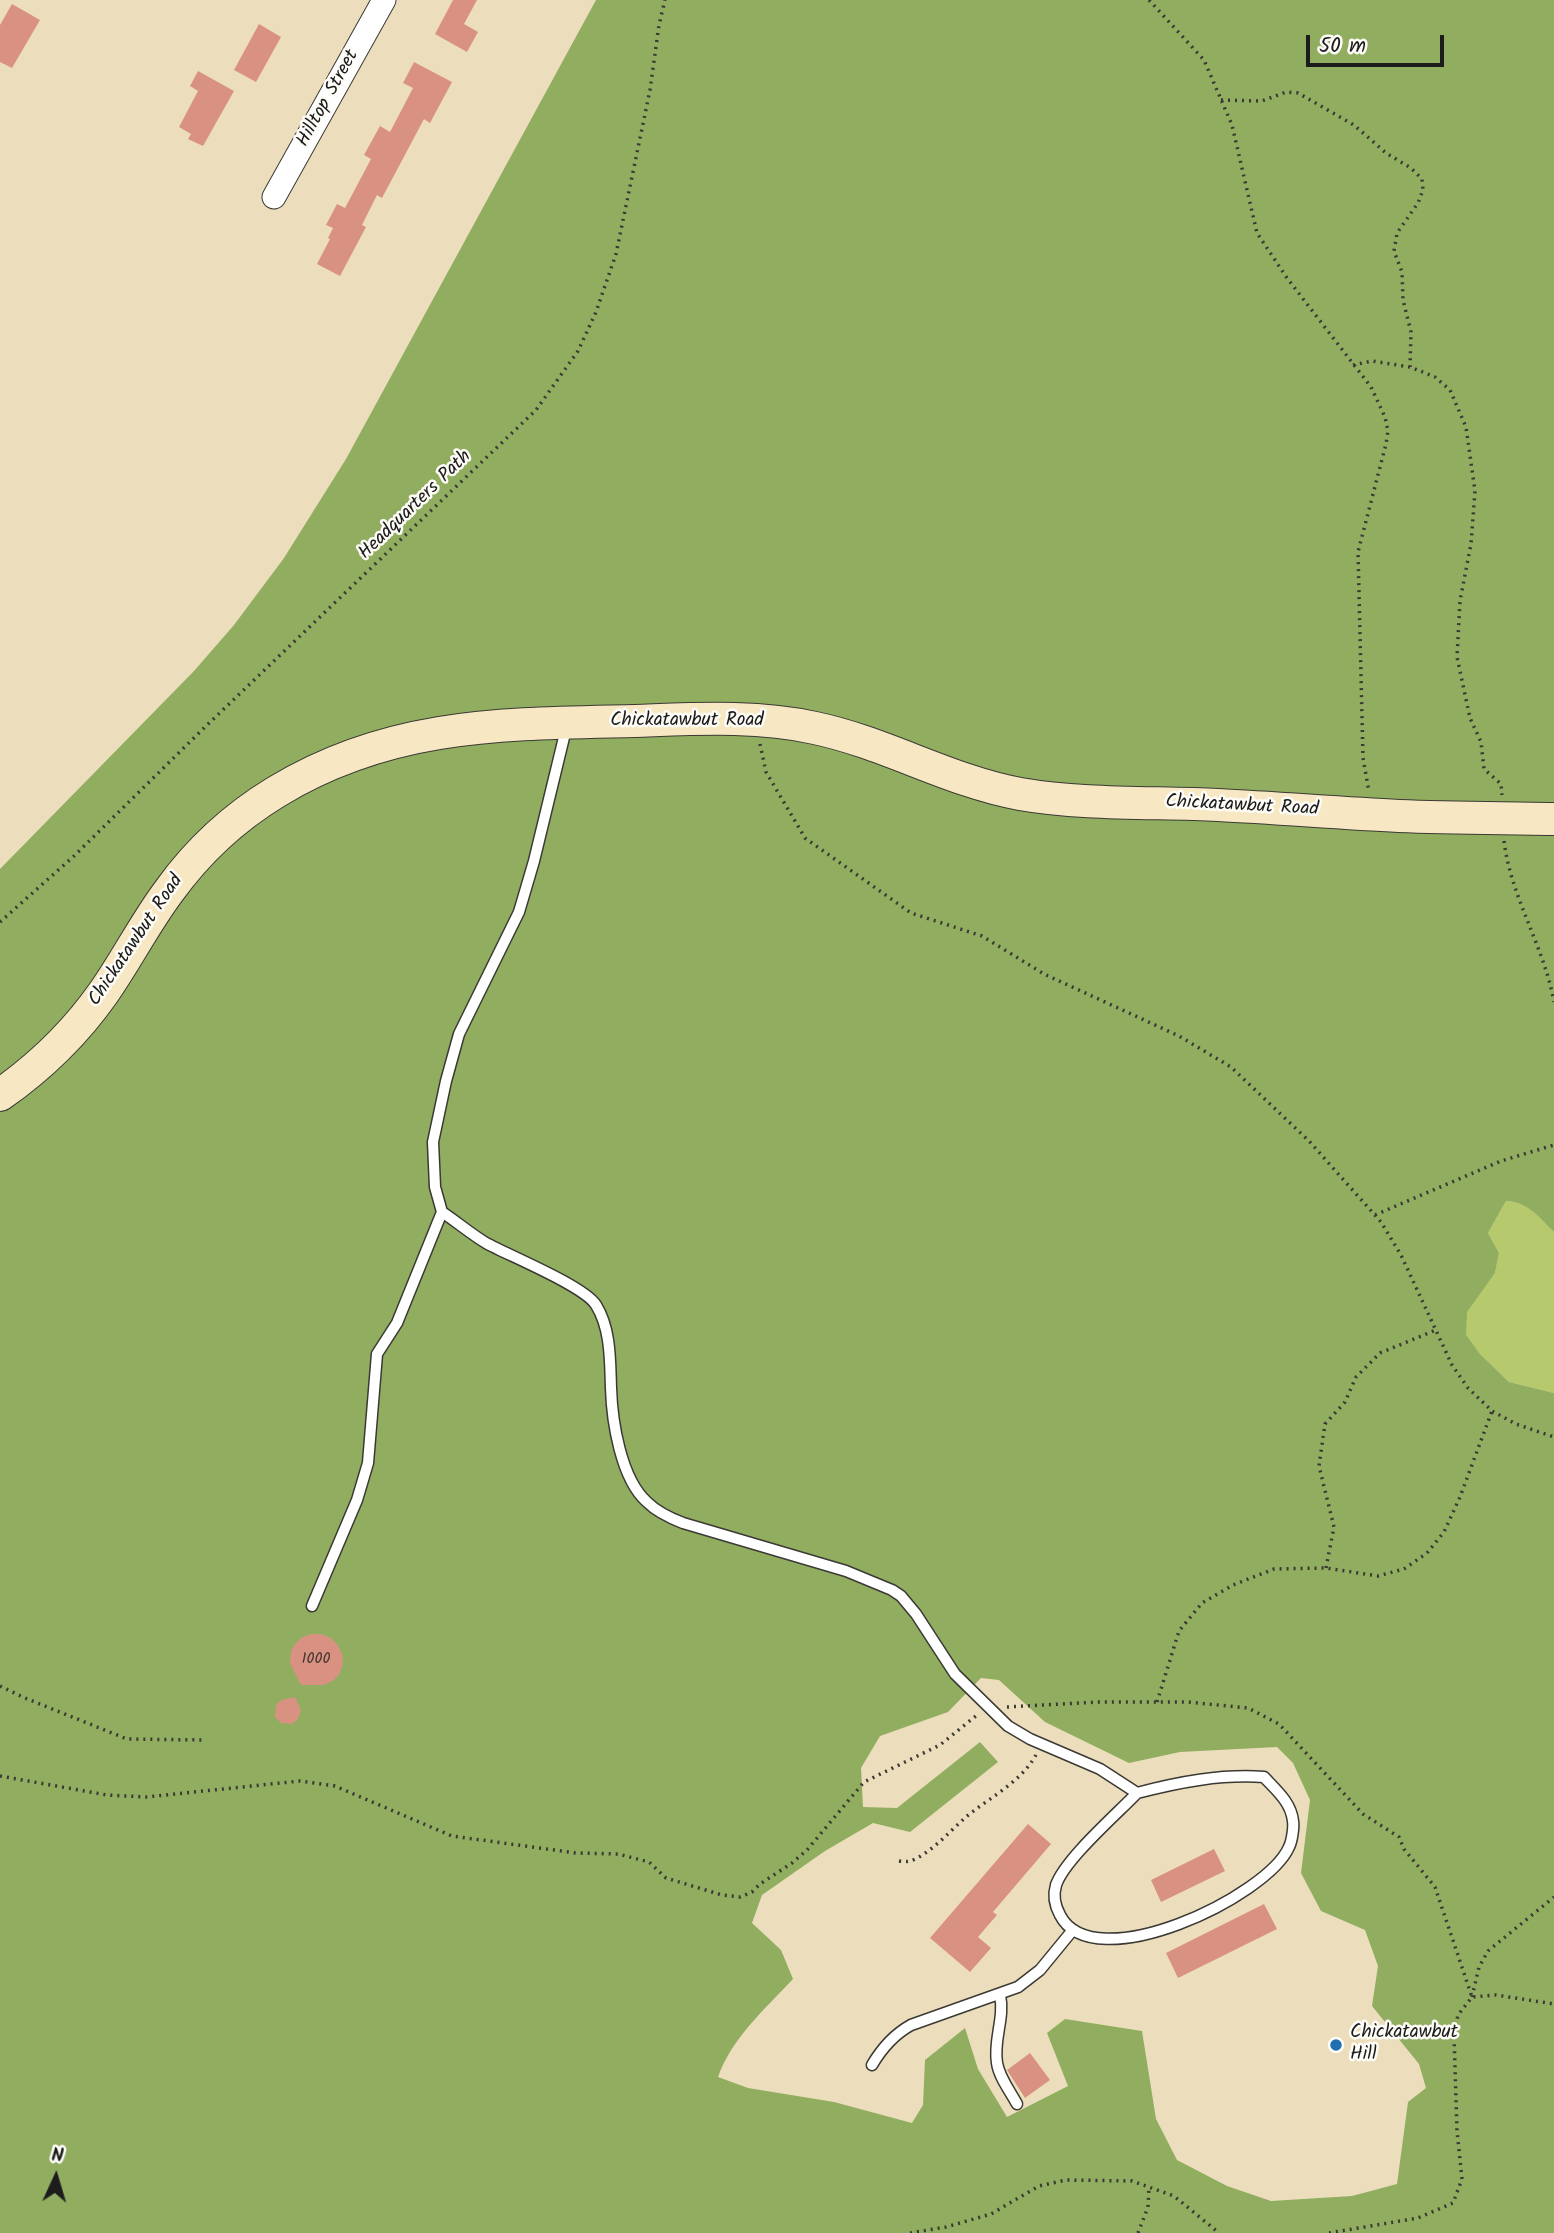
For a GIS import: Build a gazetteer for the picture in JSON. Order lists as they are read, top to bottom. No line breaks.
{"streets":{"main road":["Chickatawbut Road"],"street":["Hilltop Street"],"path":["Headquarters Path"]},"places":["Chickatawbut Hill"],"house_numbers":["1000"],"scale_bar":"50 m","north":"top"}
